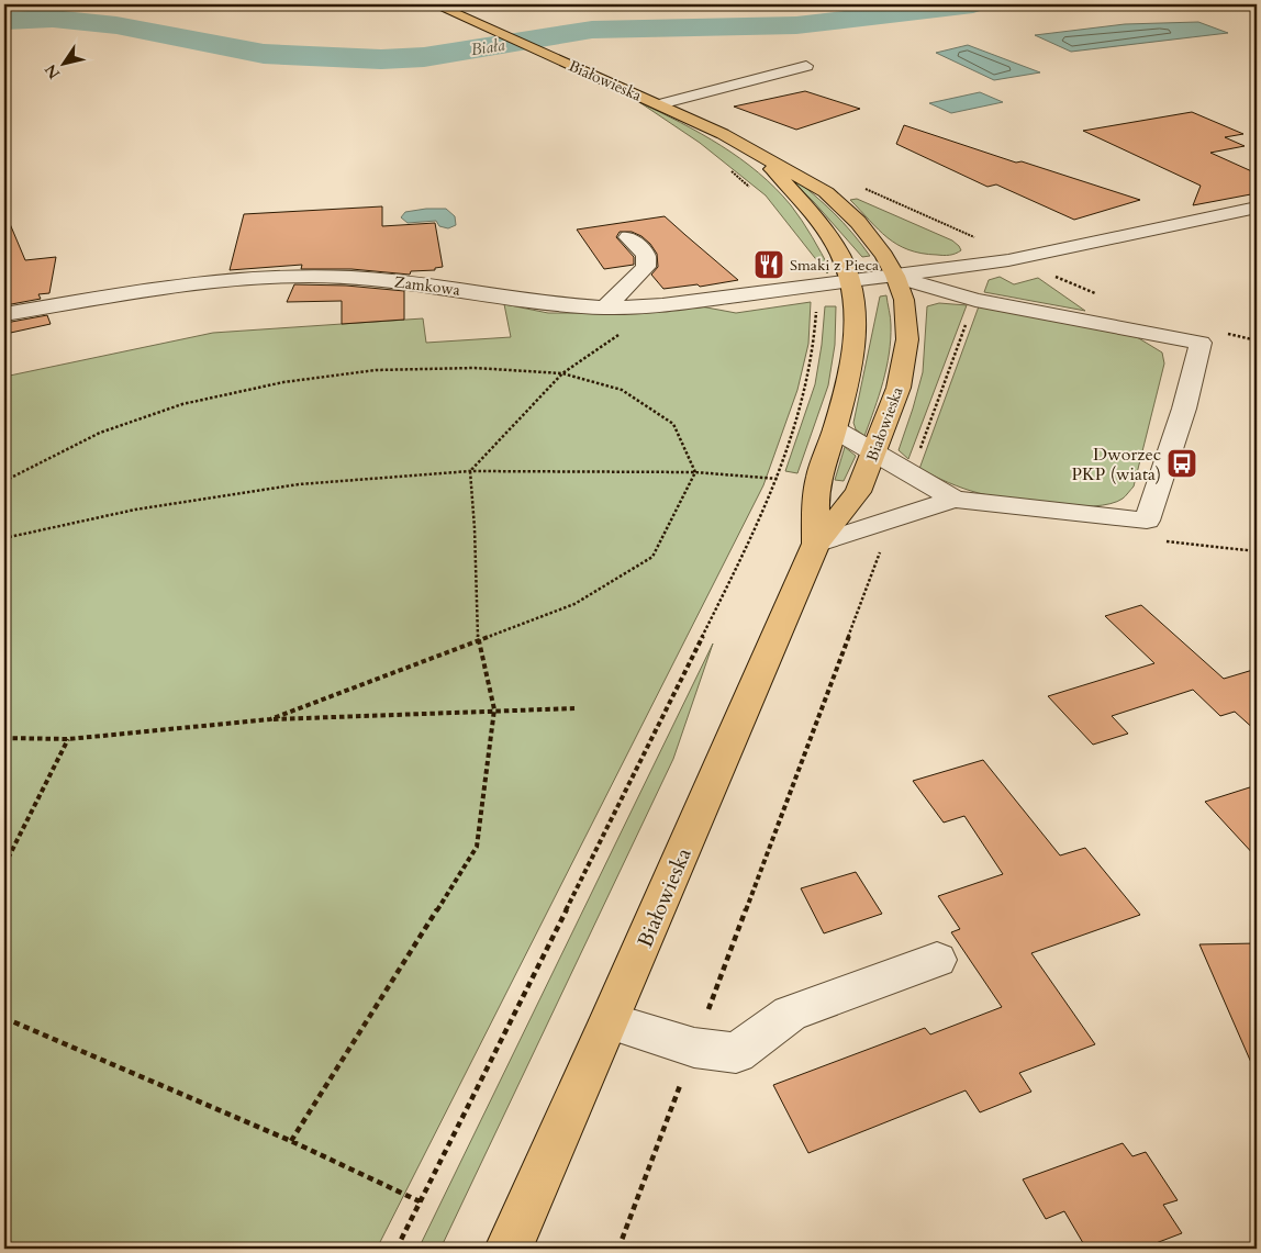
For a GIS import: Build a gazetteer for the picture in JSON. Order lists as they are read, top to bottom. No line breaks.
{"streets":{"main road":["Białowieska"],"street":["Zamkowa"]},"crossings":[["Białowieska","Zamkowa"]],"water":["Biała"],"places":{"restaurant":["Smaki z Pieca"],"bus stop":["Dworzec PKP (wiata)"]},"north":"bottom left"}
